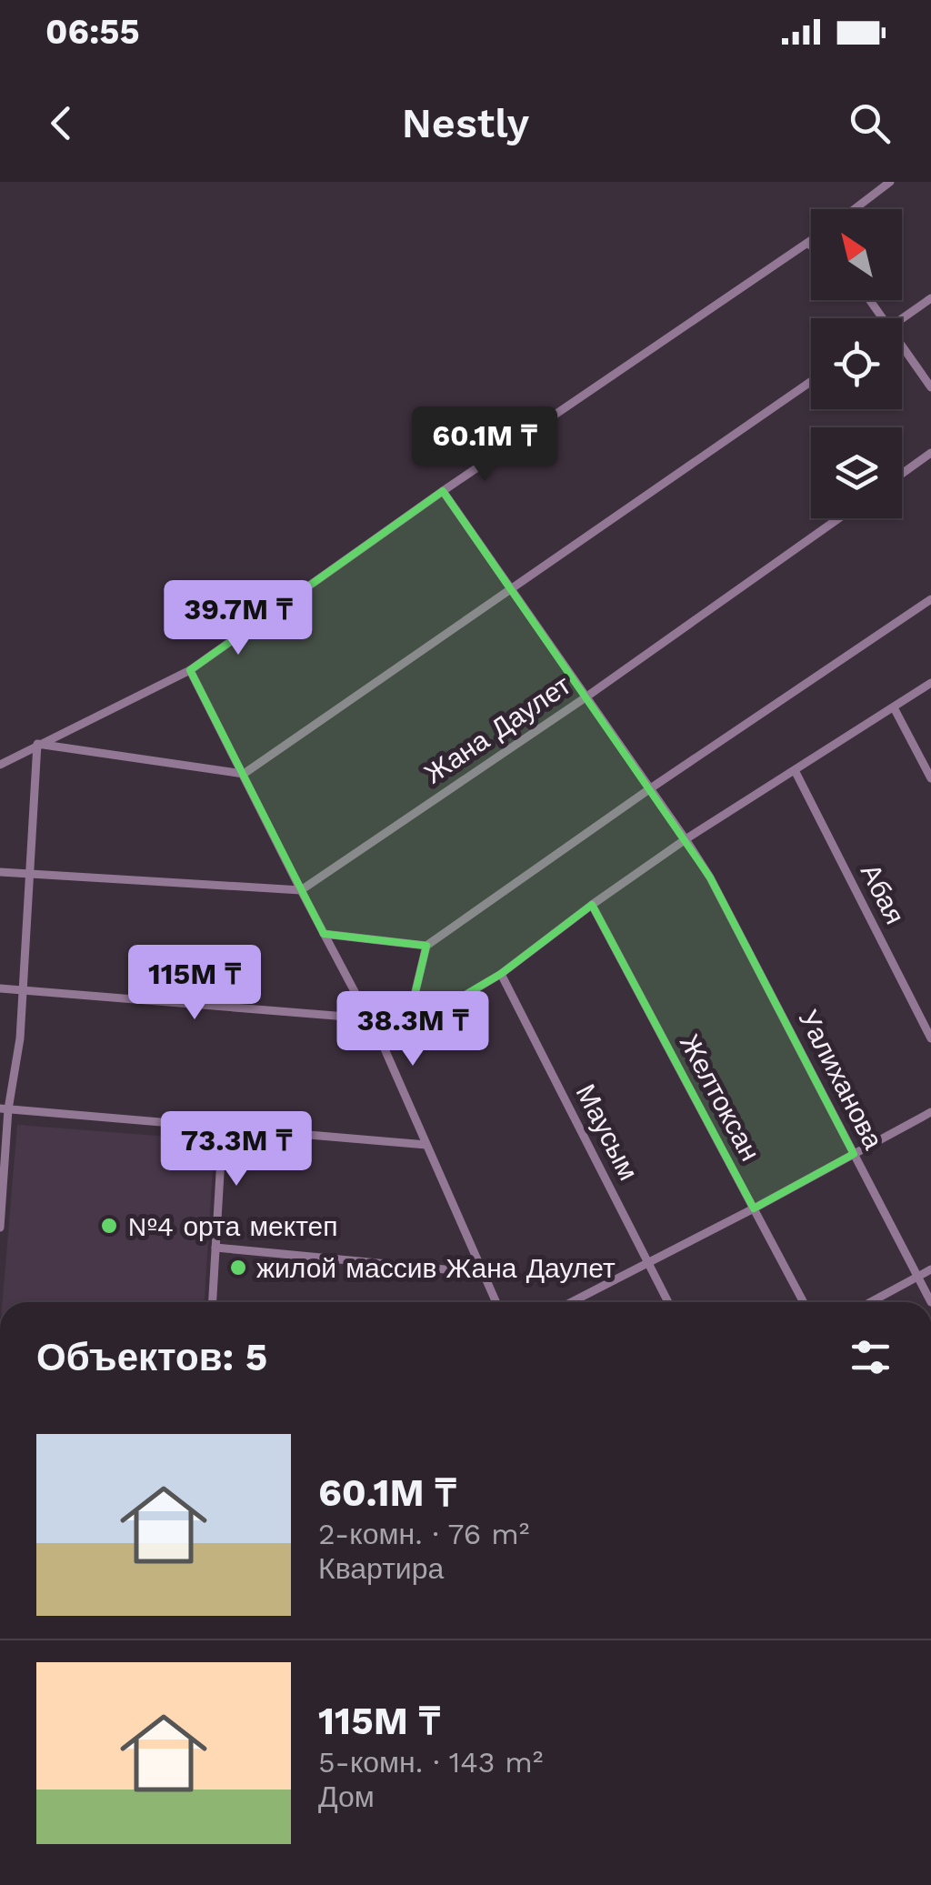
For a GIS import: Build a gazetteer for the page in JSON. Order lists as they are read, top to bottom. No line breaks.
{"streets":{"street":["Жана Даулет","Абая","Уалиханова","Желтоксан","Маусым"]},"crossings":[["Жана Даулет","Уалиханова"]],"places":["№4 орта мектеп","жилой массив Жана Даулет"],"north":"top left","page":{"status":"06:55","header":"Nestly","price":["60.1M ₸","39.7M ₸","115M ₸","38.3M ₸","73.3M ₸"],"heading":"Объектов: 5","list":[{"name":"60.1M ₸","note":"2-комн. · 76 m² · Квартира"},{"name":"115M ₸","note":"5-комн. · 143 m² · Дом"}]}}
